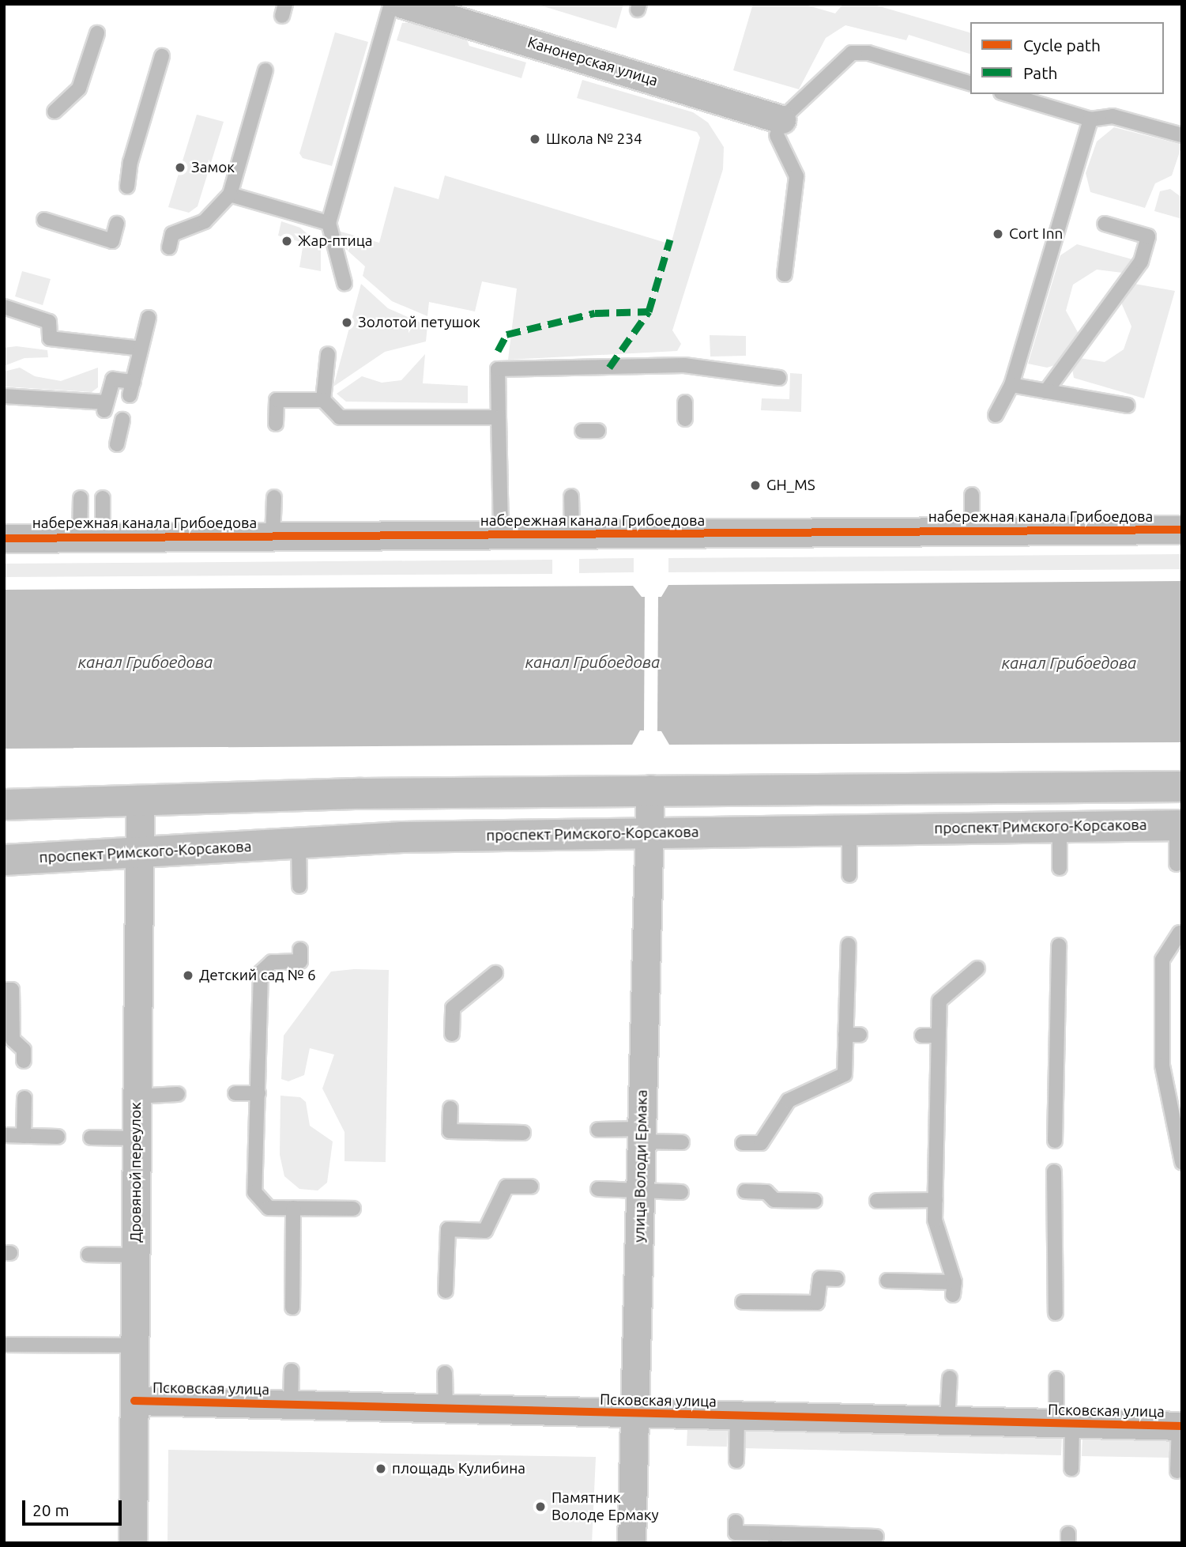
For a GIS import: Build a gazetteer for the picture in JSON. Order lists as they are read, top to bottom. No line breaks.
{"streets":{"main road":["проспект Римского-Корсакова"],"street":["Канонерская улица","набережная канала Грибоедова","улица Володи Ермака","Дровяной переулок","Псковская улица"]},"crossings":[["проспект Римского-Корсакова","улица Володи Ермака"],["проспект Римского-Корсакова","Дровяной переулок"],["улица Володи Ермака","Псковская улица"],["Дровяной переулок","Псковская улица"]],"water":["канал Грибоедова"],"places":["Школа № 234","Замок","Cort Inn","Жар-птица","Золотой петушок","GH_MS","Детский сад № 6","площадь Кулибина","Памятник Володе Ермаку"],"legend":["Cycle path","Path"],"scale_bar":"20 m"}
